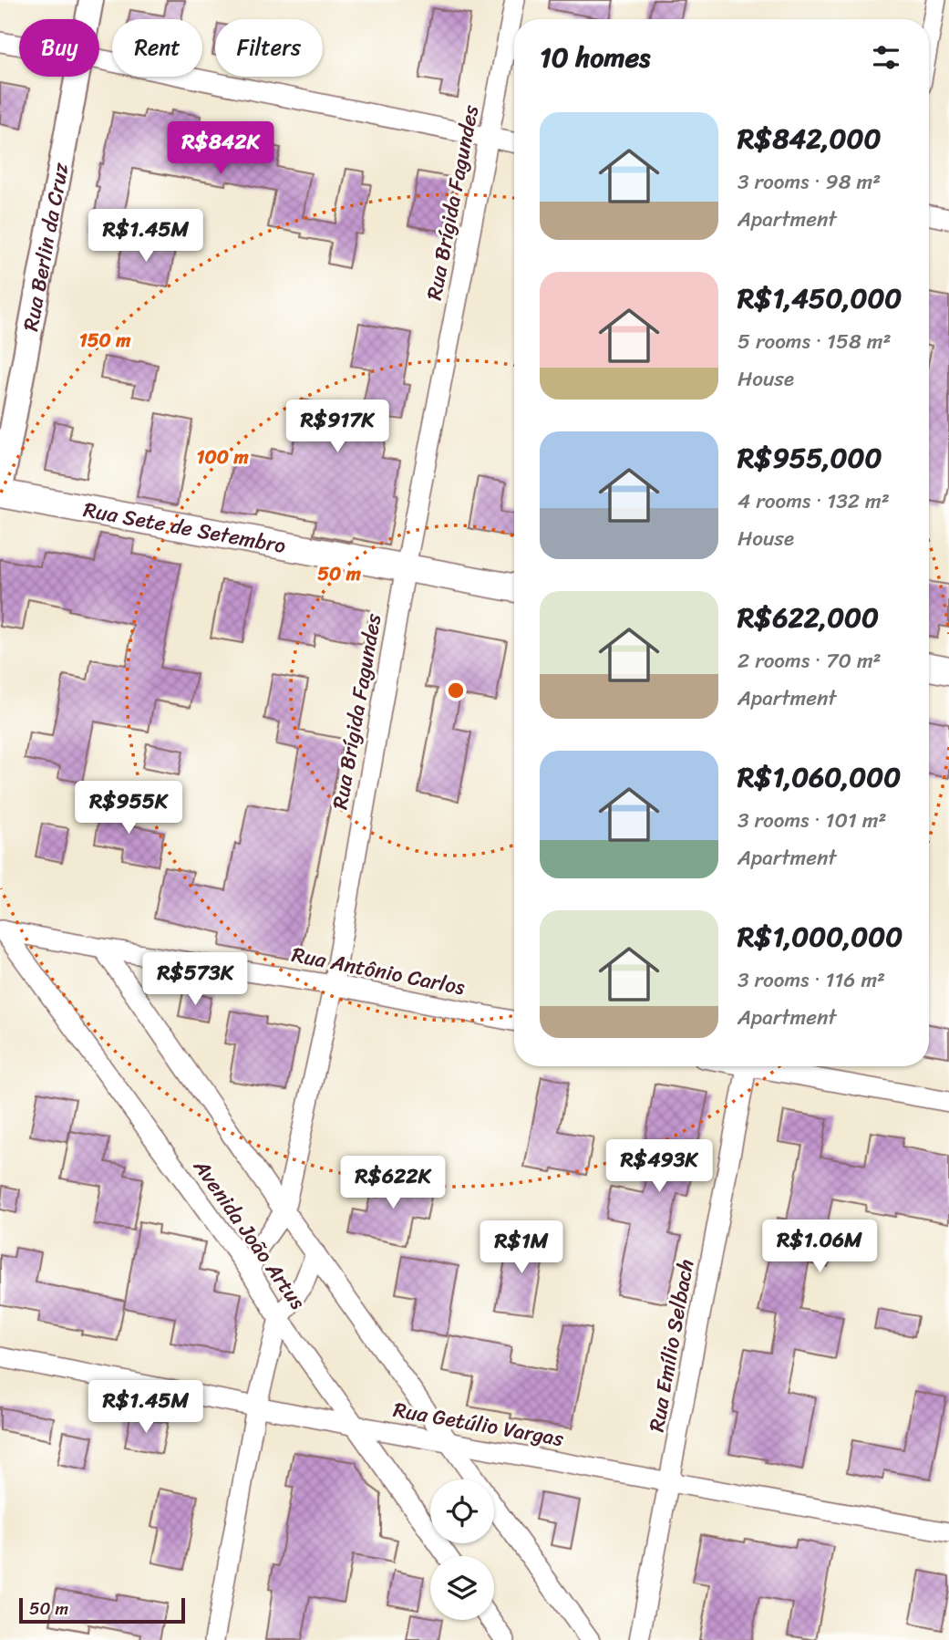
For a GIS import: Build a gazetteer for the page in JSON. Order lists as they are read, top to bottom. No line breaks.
{"streets":{"main road":["Rua Sete de Setembro"],"street":["Rua Brígida Fagundes","Rua Berlin da Cruz","Rua Antônio Carlos","Avenida João Artus","Rua Emílio Selbach","Rua Getúlio Vargas"]},"crossings":[["Rua Brígida Fagundes","Rua Sete de Setembro"],["Rua Brígida Fagundes","Rua Antônio Carlos"],["Rua Brígida Fagundes","Avenida João Artus"],["Rua Berlin da Cruz","Rua Sete de Setembro"],["Rua Antônio Carlos","Avenida João Artus"],["Avenida João Artus","Rua Getúlio Vargas"],["Rua Emílio Selbach","Rua Getúlio Vargas"]],"scale_bar":"50 m","page":{"chip":["Buy","Rent","Filters"],"heading":"10 homes","list":[{"name":"R$842,000","note":"3 rooms · 98 m² · Apartment"},{"name":"R$1,450,000","note":"5 rooms · 158 m² · House"},{"name":"R$955,000","note":"4 rooms · 132 m² · House"},{"name":"R$622,000","note":"2 rooms · 70 m² · Apartment"},{"name":"R$1,060,000","note":"3 rooms · 101 m² · Apartment"},{"name":"R$1,000,000","note":"3 rooms · 116 m² · Apartment"}],"price":["R$842K","R$1.45M","R$917K","R$955K","R$573K","R$493K","R$622K","R$1.06M","R$1M","R$1.45M"],"scale":"50 m"},"rings":["150 m","100 m","50 m"]}
